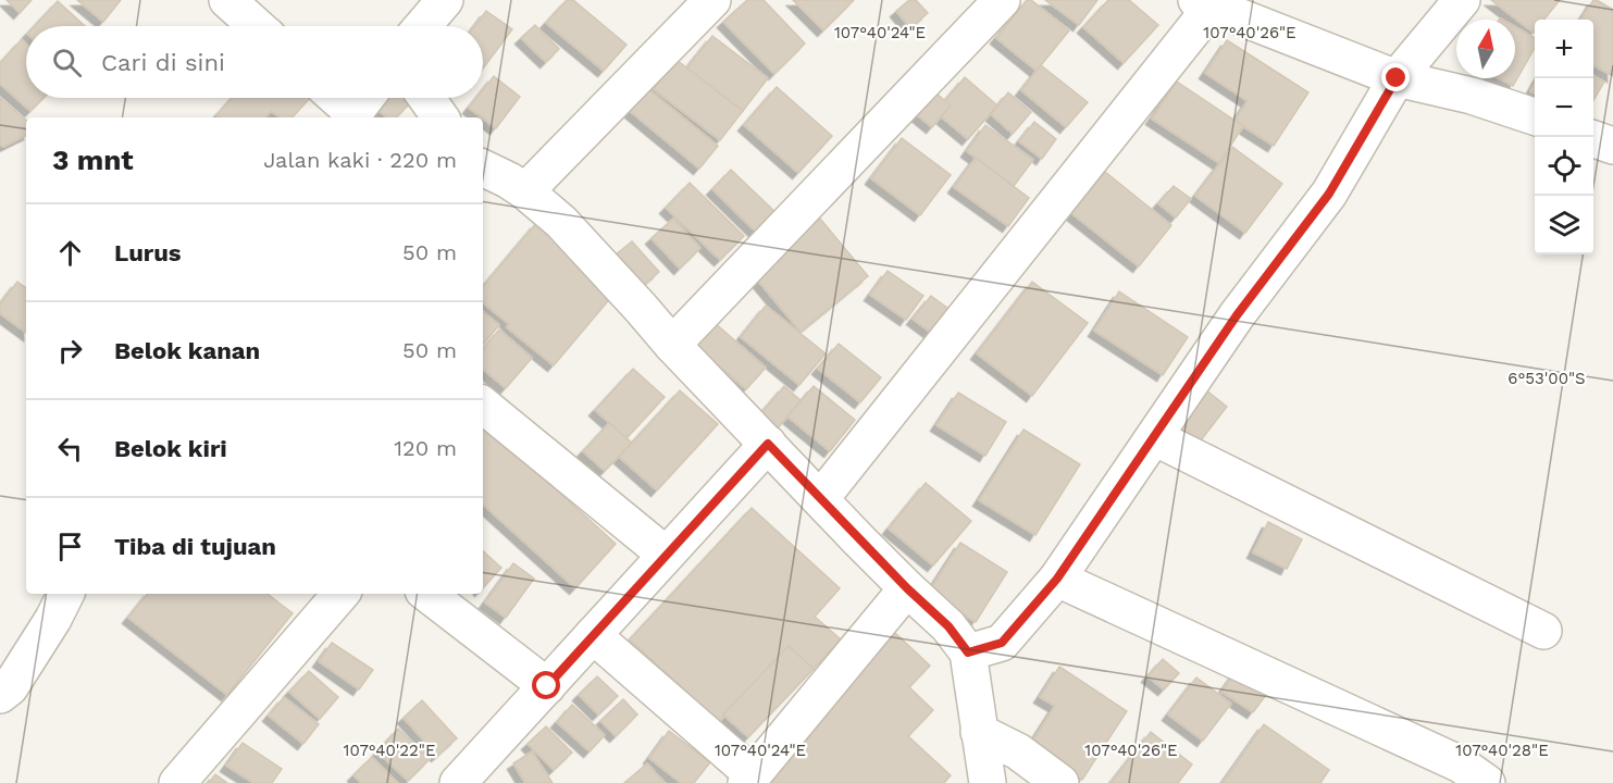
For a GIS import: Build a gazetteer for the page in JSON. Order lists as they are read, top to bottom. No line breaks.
{"north":"top","page":{"map_buttons":["+","−"],"search":"Cari di sini","heading":["3 mnt","Jalan kaki · 220 m"],"list":[["Lurus","50 m"],["Belok kanan","50 m"],["Belok kiri","120 m"],"Tiba di tujuan"]},"coordinates":["107°40'24\"E","107°40'26\"E","6°53'00\"S","107°40'22\"E","107°40'28\"E"]}
